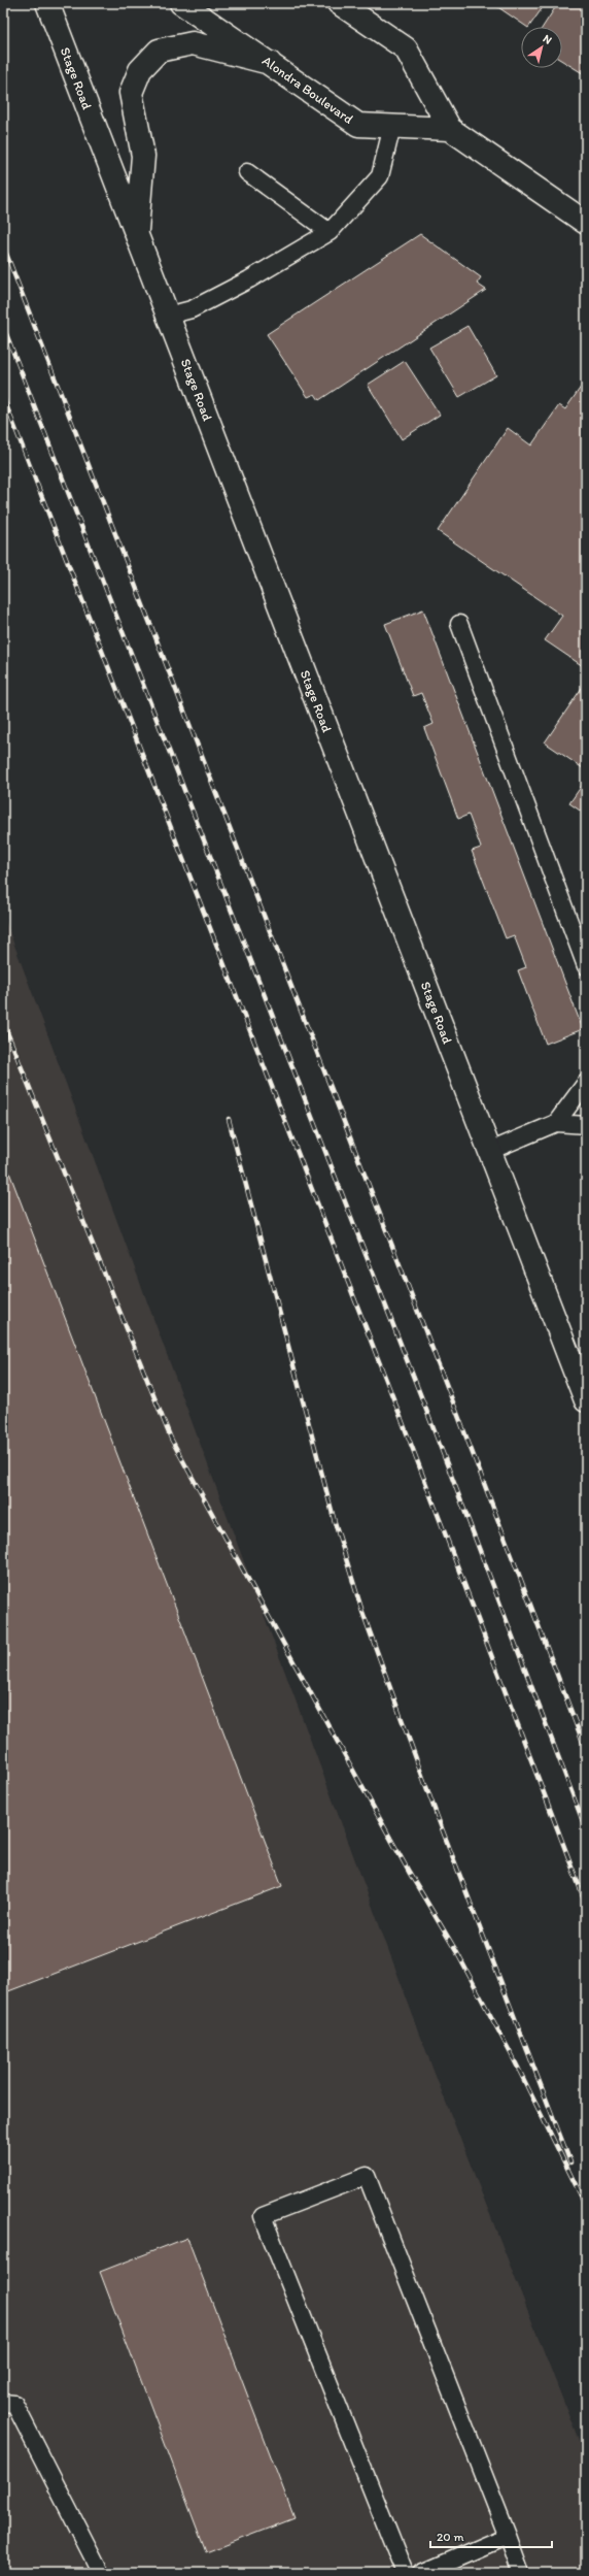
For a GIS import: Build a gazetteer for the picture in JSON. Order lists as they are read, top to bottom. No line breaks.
{"streets":{"main road":["Stage Road","Alondra Boulevard"]},"scale_bar":"20 m","north":"top right"}
